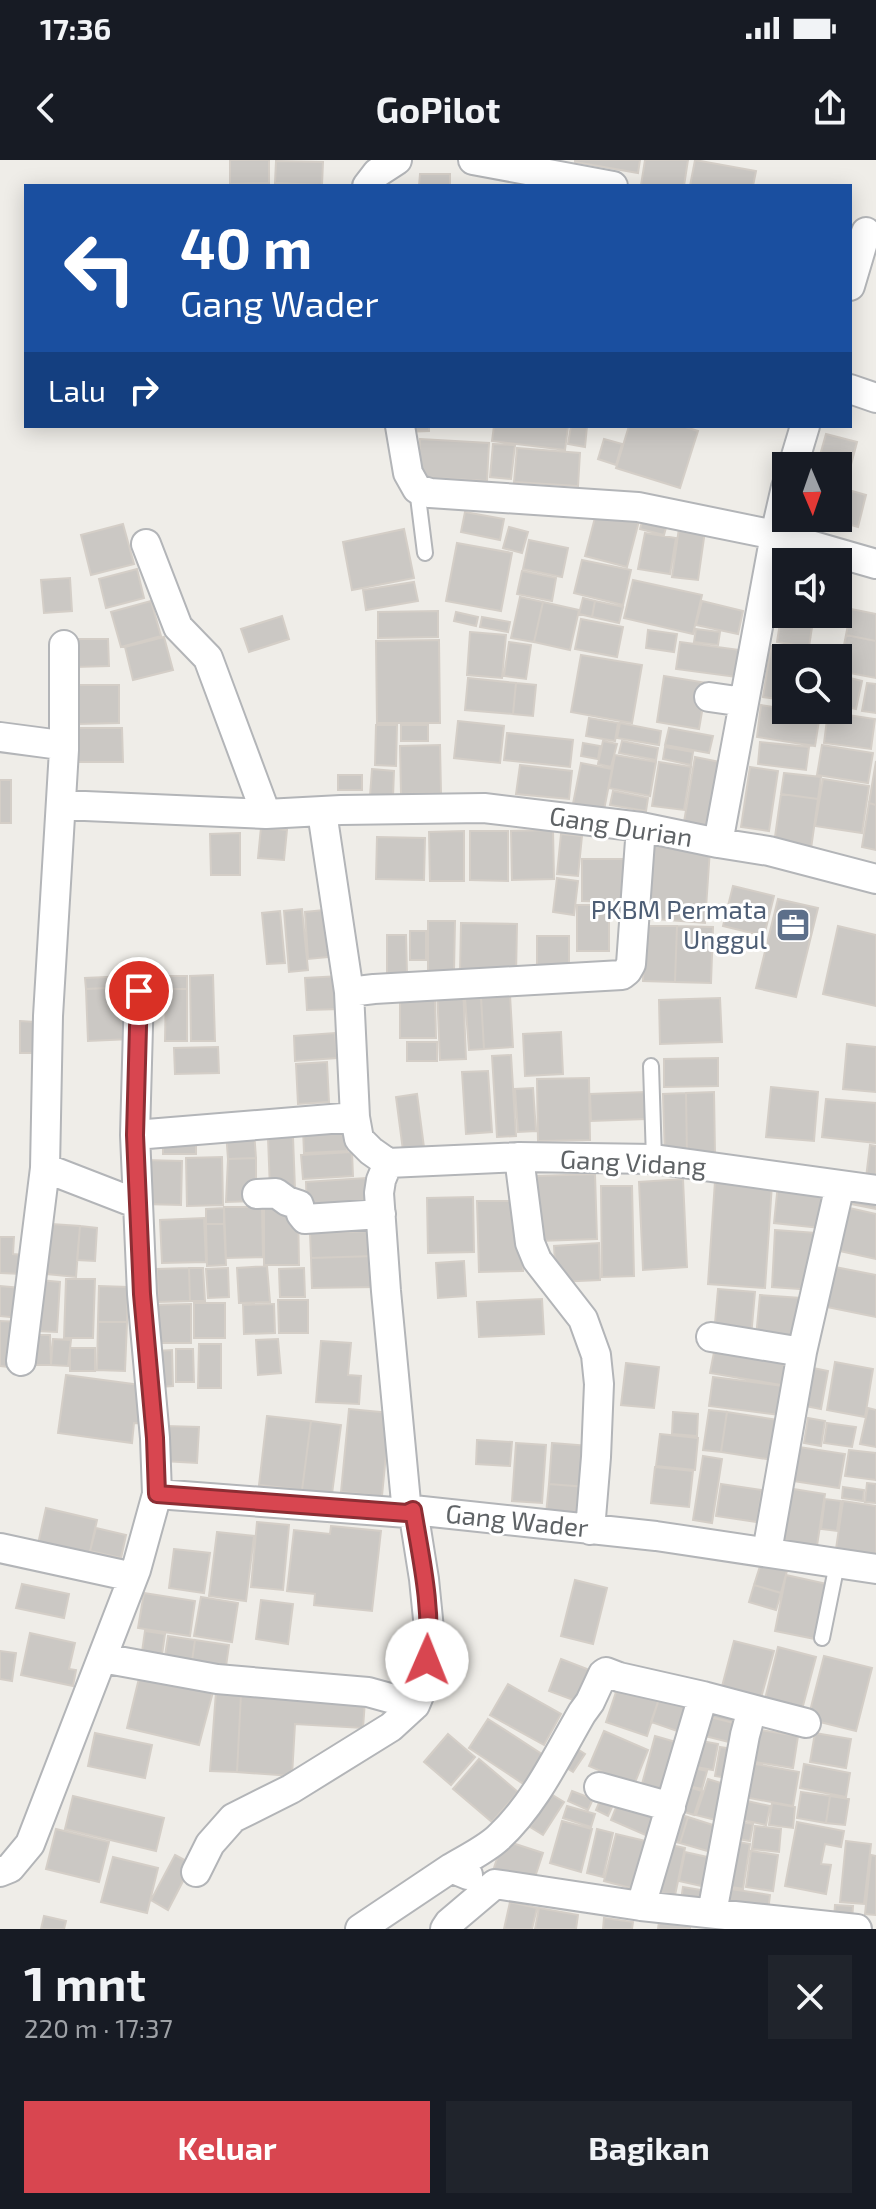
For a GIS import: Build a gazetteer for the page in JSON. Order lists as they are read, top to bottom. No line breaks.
{"streets":{"street":["Gang Durian","Gang Vidang","Gang Wader"]},"places":{"office":["PKBM Permata Unggul"]},"north":"bottom","page":{"status":"17:36","header":"GoPilot","turn":["40 m","Gang Wader"],"then":"Lalu","heading":["1 mnt","220 m · 17:37"],"buttons":["Keluar","Bagikan"]}}
